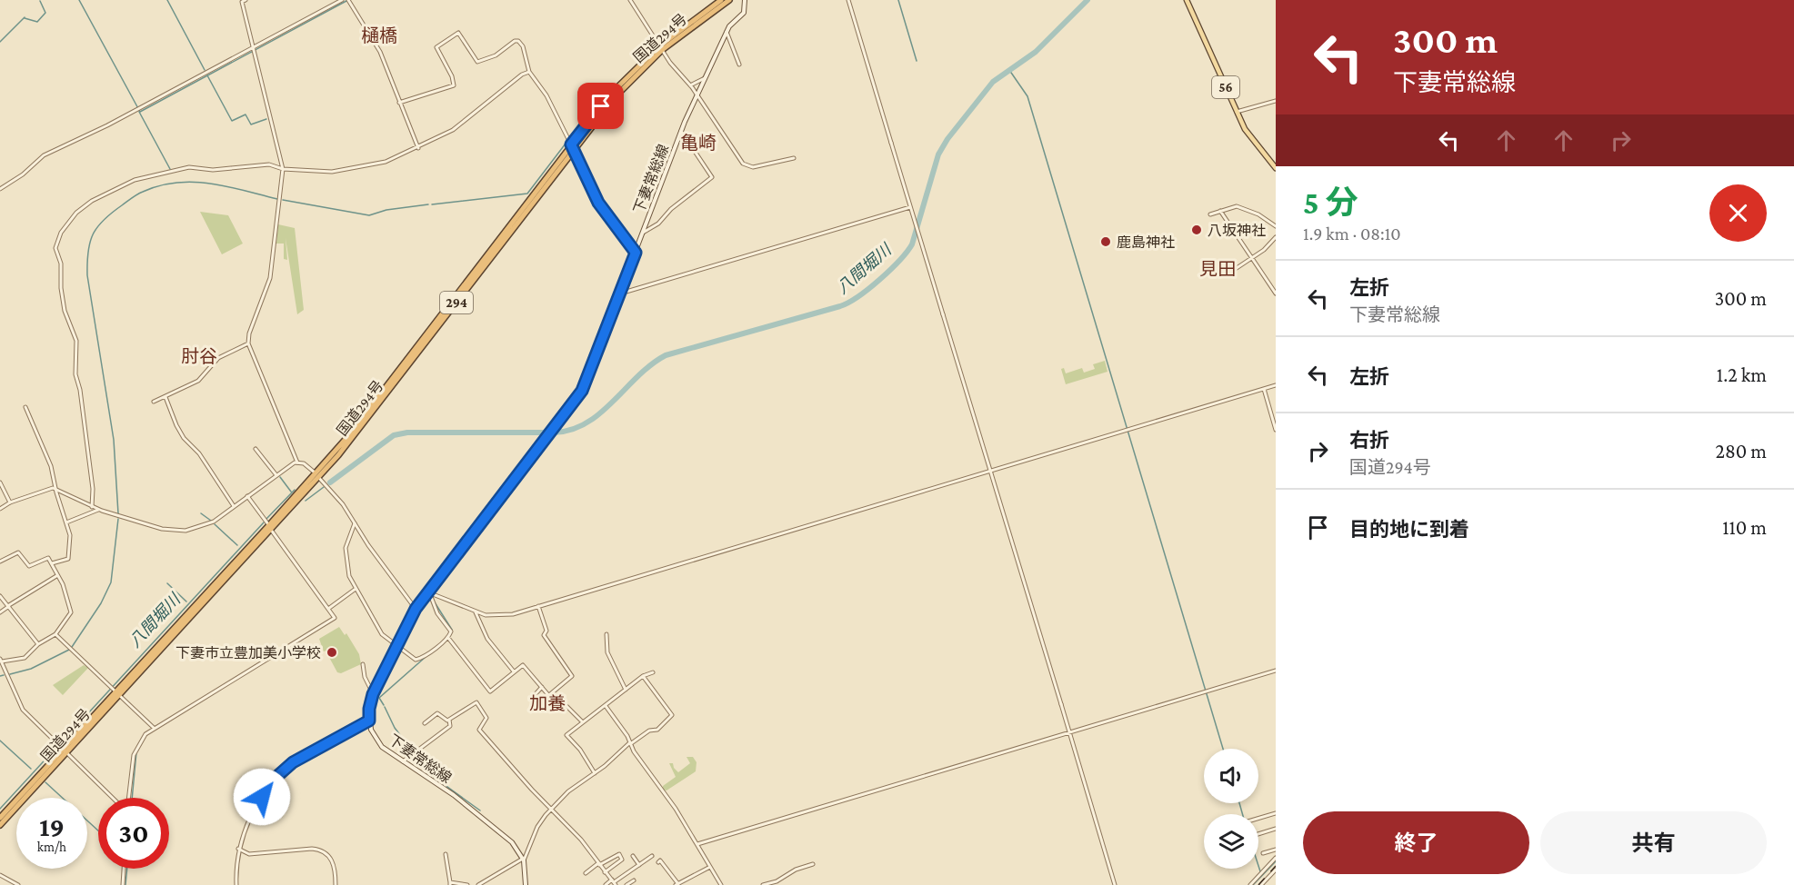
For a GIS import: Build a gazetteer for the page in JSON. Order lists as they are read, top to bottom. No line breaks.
{"streets":{"highway":["国道294号","294"],"main road":["56","下妻常総線"]},"districts":["樋橋","亀崎","見田","肘谷","加養"],"water":["八間堀川"],"places":["八坂神社","鹿島神社","下妻市立豊加美小学校"],"page":{"turn":["300 m","下妻常総線"],"heading":["5 分","1.9 km · 08:10"],"list":[{"name":"左折","note":"下妻常総線","value":"300 m"},{"name":"左折","value":"1.2 km"},{"name":"右折","note":"国道294号","value":"280 m"},{"name":"目的地に到着","value":"110 m"}],"speed":"19 km/h","limit":"30","buttons":["終了","共有"]}}
